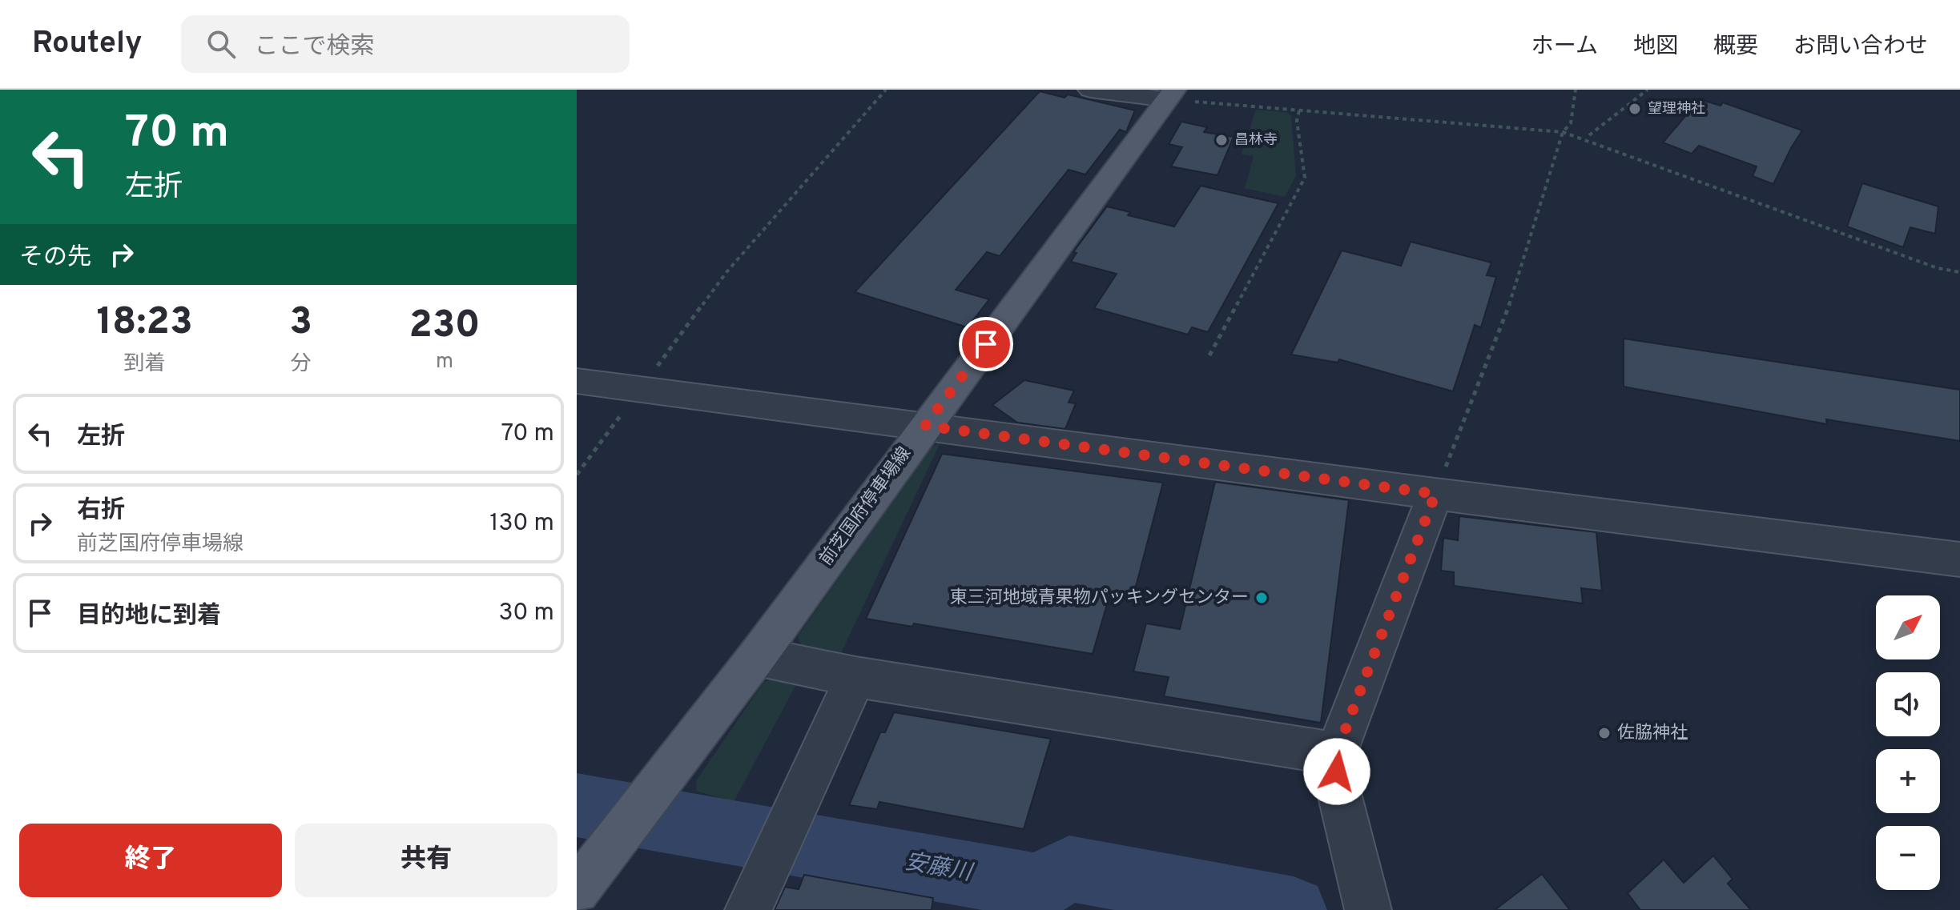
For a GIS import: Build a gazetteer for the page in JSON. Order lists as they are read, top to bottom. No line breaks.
{"streets":{"main road":["前芝国府停車場線"]},"water":["安藤川"],"places":["望理神社","昌林寺","東三河地域青果物パッキングセンター","佐脇神社"],"north":"top right","page":{"header":"Routely","search":"ここで検索","nav":["ホーム","地図","概要","お問い合わせ"],"turn":["70 m","左折"],"then":"その先","eta":["18:23","到着","3","分","230","m"],"list":[{"name":"左折","value":"70 m"},{"name":"右折","note":"前芝国府停車場線","value":"130 m"},{"name":"目的地に到着","value":"30 m"}],"map_buttons":["+","−"],"buttons":["終了","共有"]}}
